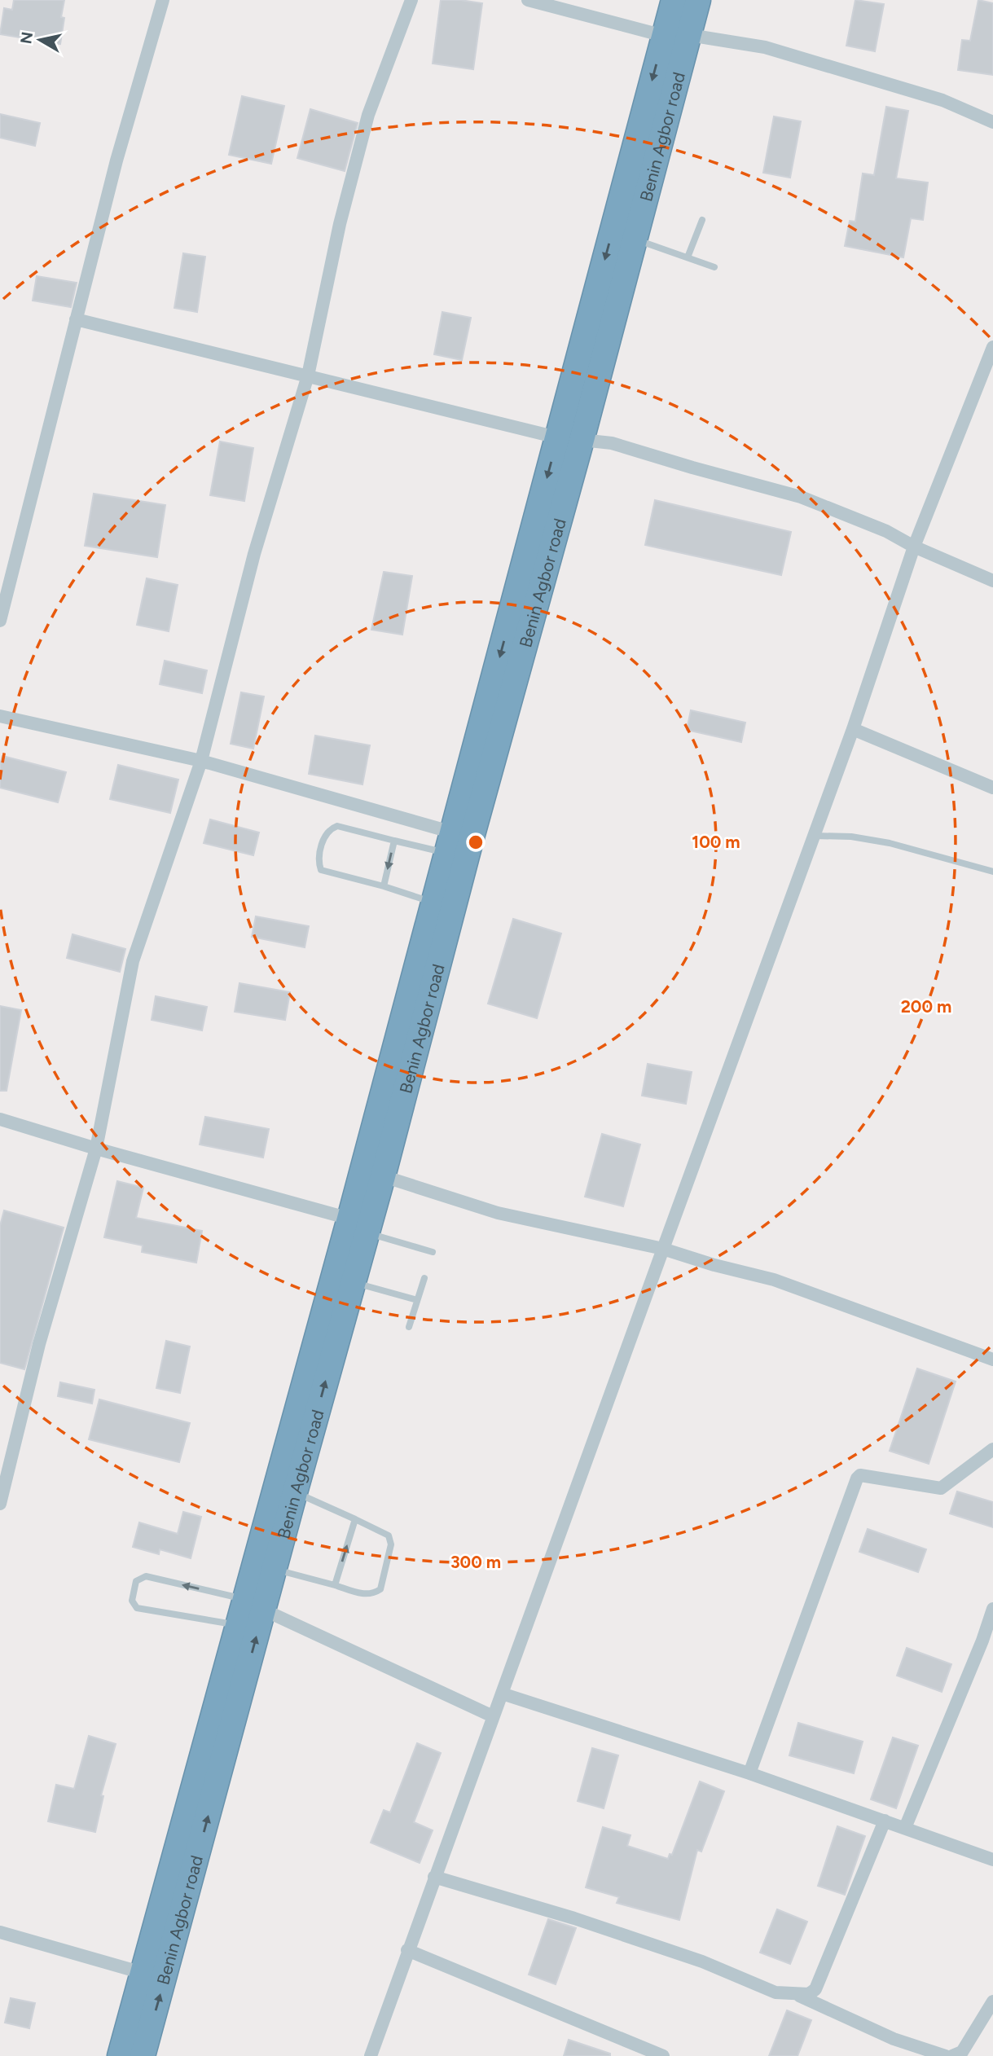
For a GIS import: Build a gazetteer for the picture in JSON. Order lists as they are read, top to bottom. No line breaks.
{"streets":{"highway":["Benin Agbor road"]},"north":"left","rings":["100 m","200 m","300 m"]}
